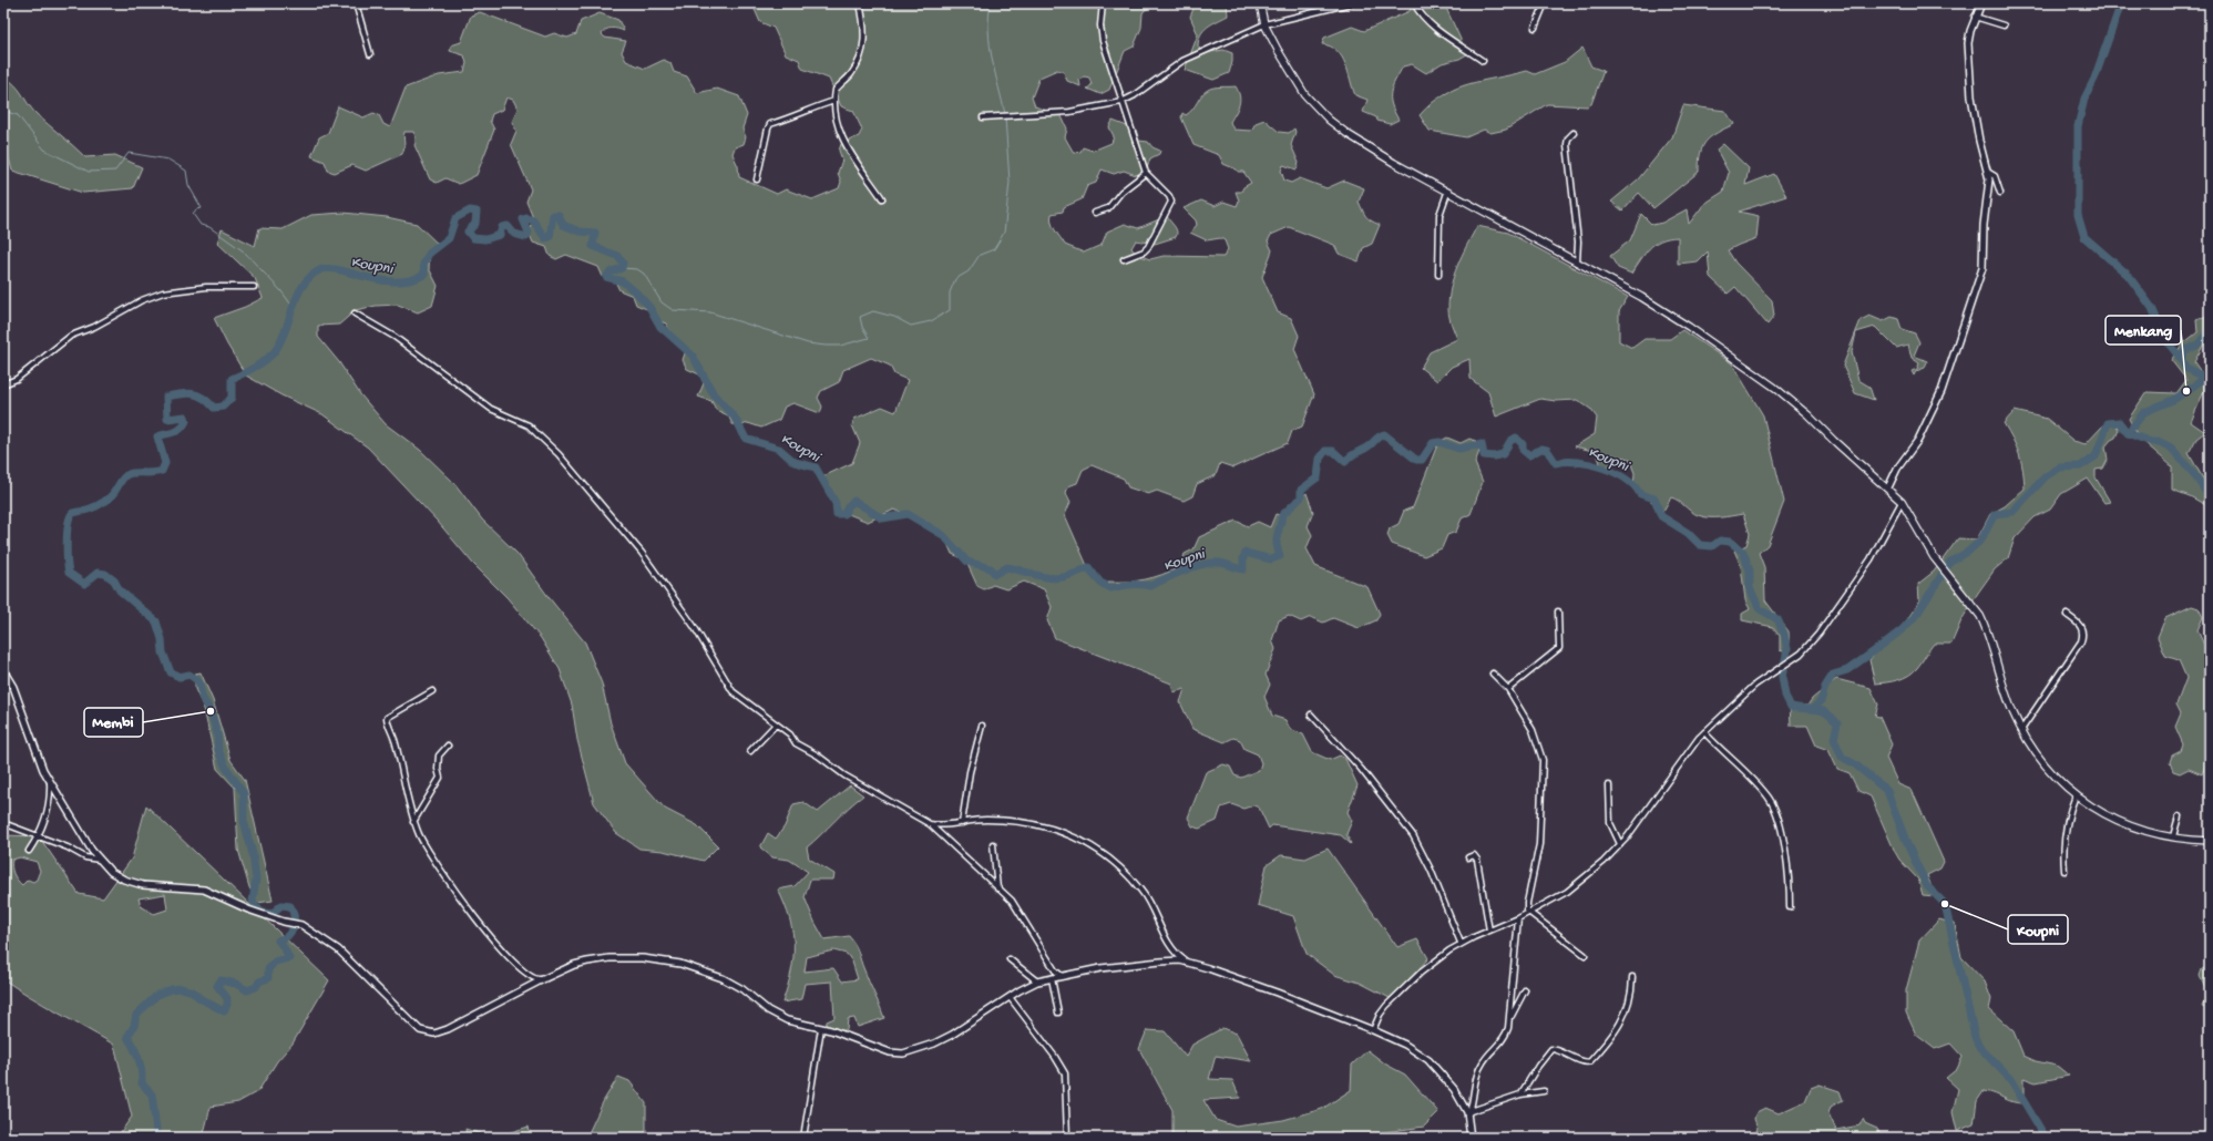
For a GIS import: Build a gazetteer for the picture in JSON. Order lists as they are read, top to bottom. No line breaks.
{"water":["Koupni"],"places":["Menkang","Membi","Koupni"]}
